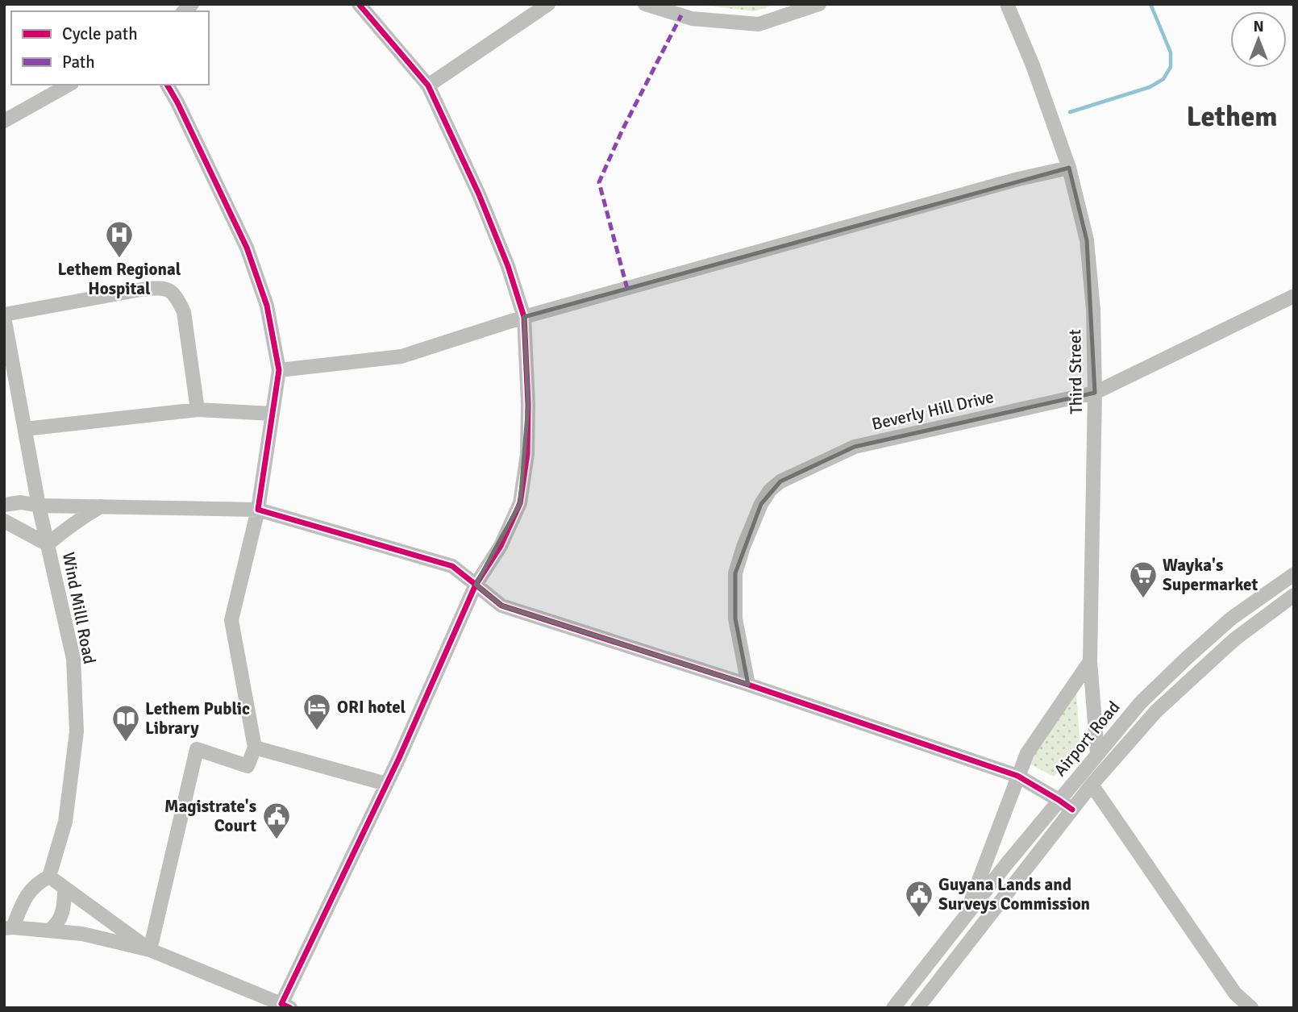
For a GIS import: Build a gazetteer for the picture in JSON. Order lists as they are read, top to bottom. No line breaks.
{"streets":{"street":["Third Street","Beverly Hill Drive","Wind Milll Road","Airport Road"]},"crossings":[["Third Street","Beverly Hill Drive"],["Third Street","Airport Road"]],"districts":["Lethem"],"places":{"hospital":["Lethem Regional Hospital"],"supermarket":["Wayka's Supermarket"],"hotel":["ORI hotel"],"library":["Lethem Public Library"],"public building":["Magistrate's Court","Guyana Lands and Surveys Commission"]},"legend":["Cycle path","Path"],"north":"top"}
